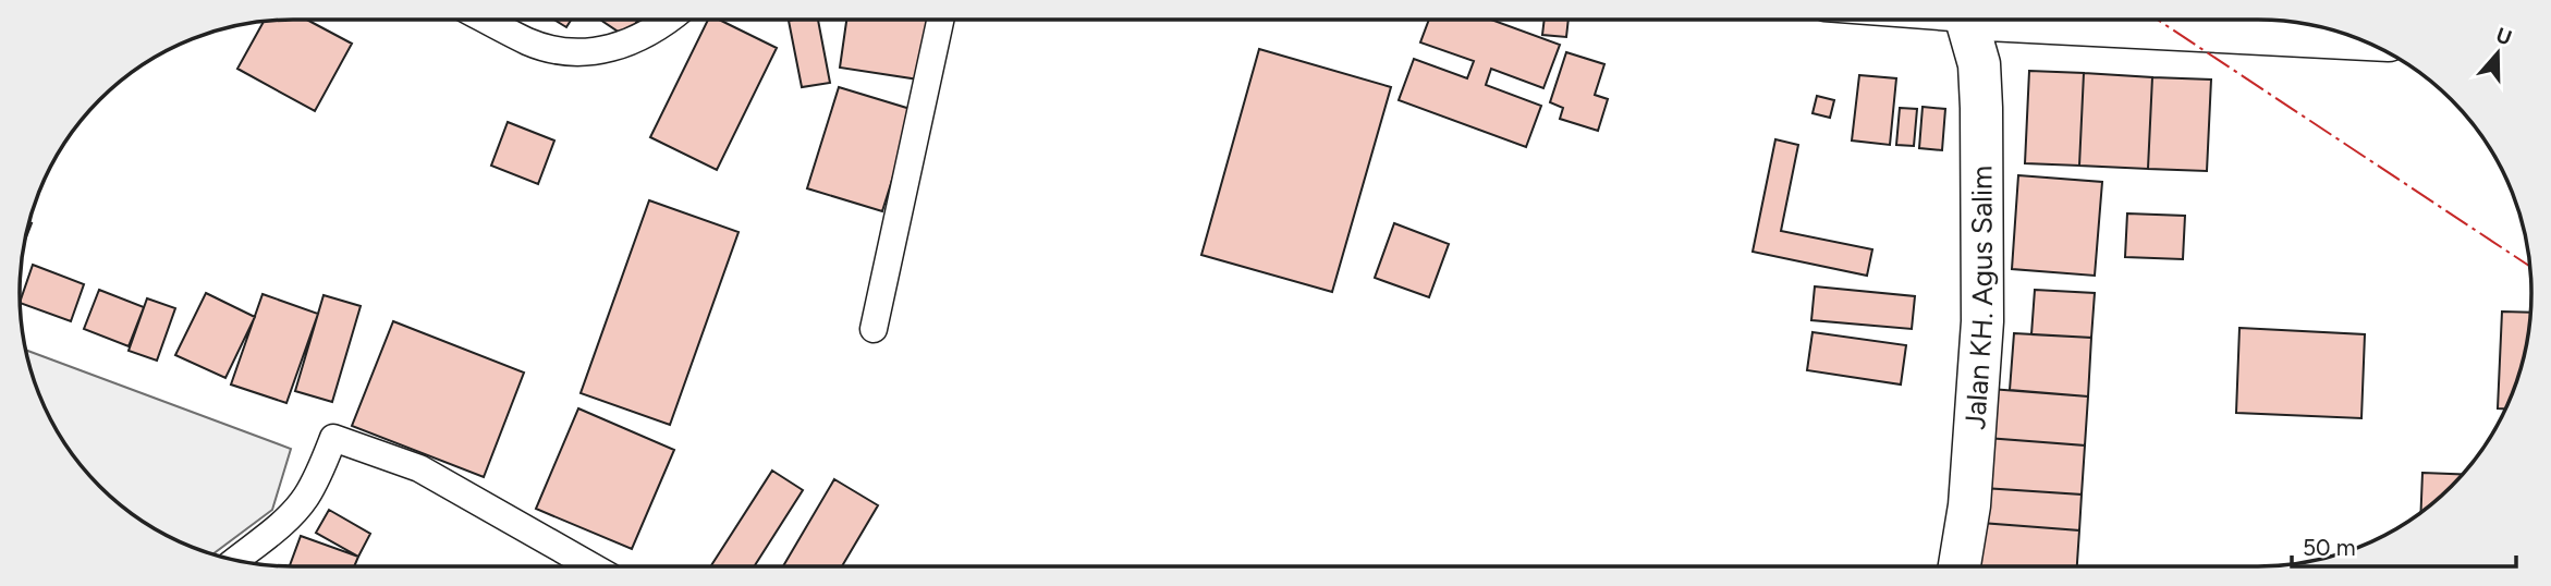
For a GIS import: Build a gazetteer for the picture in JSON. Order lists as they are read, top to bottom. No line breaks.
{"streets":{"main road":["Jalan KH. Agus Salim"]},"scale_bar":"50 m","north":"top"}
